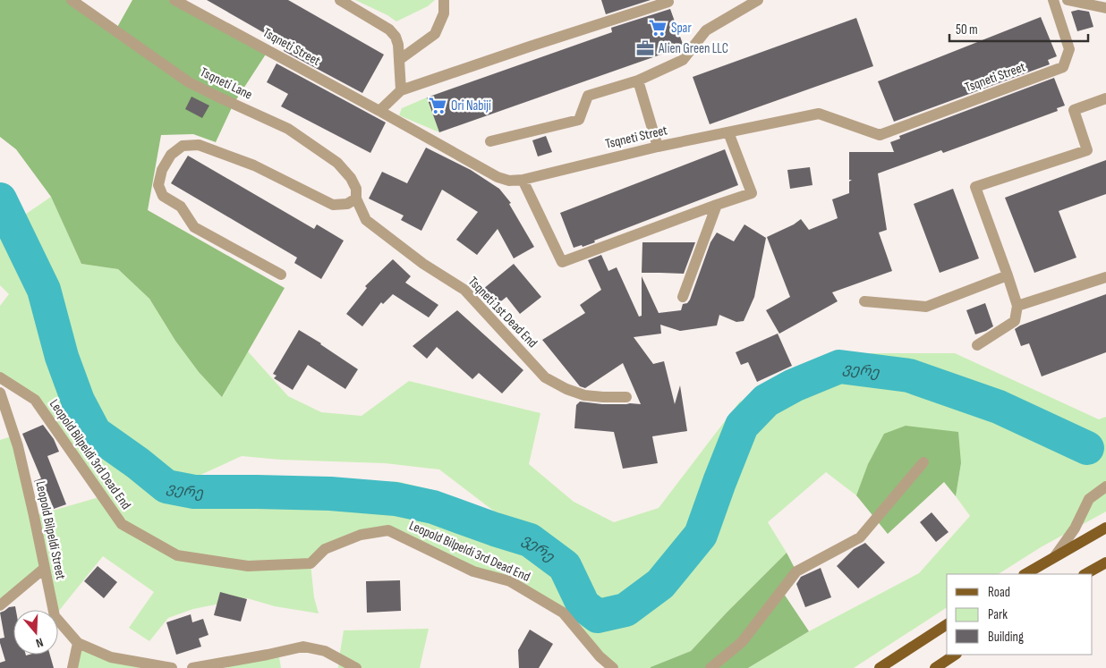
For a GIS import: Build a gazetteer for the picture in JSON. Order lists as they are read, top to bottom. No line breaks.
{"streets":{"street":["Tsqneti Street","Tsqneti Lane","Tsqneti 1st Dead End","Leopold Bilpeldi 3rd Dead End","Leopold Bilpeldi Street"]},"crossings":[["Tsqneti Lane","Tsqneti 1st Dead End"]],"water":["ვერე"],"places":{"supermarket":["Spar","Ori Nabiji"],"office":["Alien Green LLC"]},"legend":["Road","Park","Building"],"scale_bar":"50 m","north":"bottom"}
